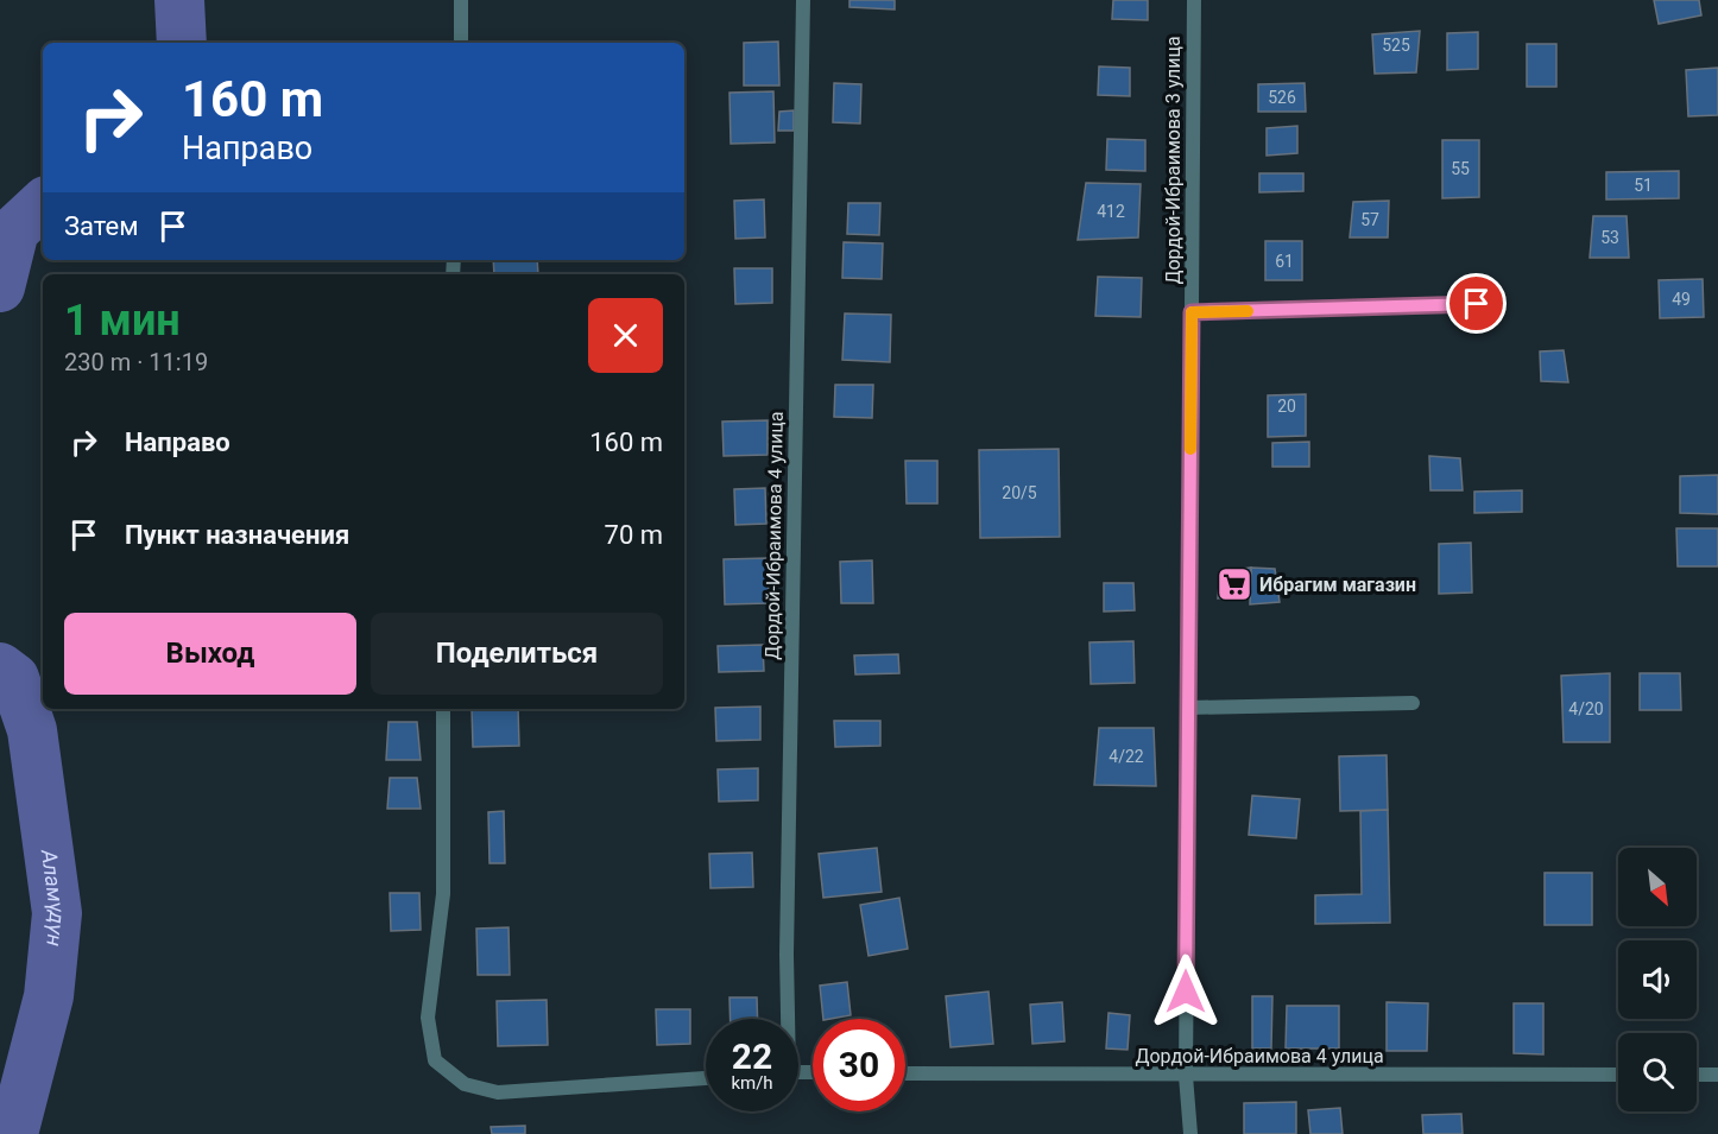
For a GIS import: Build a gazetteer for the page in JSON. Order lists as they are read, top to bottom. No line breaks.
{"streets":{"street":["Дордой-Ибраимова 3 улица","Дордой-Ибраимова 4 улица"]},"crossings":[["Дордой-Ибраимова 3 улица","Дордой-Ибраимова 4 улица"]],"water":["Аламүдүн"],"places":{"supermarket":["Ибрагим магазин"]},"house_numbers":["525","526","55","51","412","57","53","61","49","20","20/5","4/20","4/22"],"north":"bottom right","page":{"turn":["160 m","Направо"],"then":"Затем","heading":["1 мин","230 m · 11:19"],"list":[{"name":"Направо","value":"160 m"},{"name":"Пункт назначения","value":"70 m"}],"buttons":["Выход","Поделиться"],"speed":"22 km/h","limit":"30"}}
